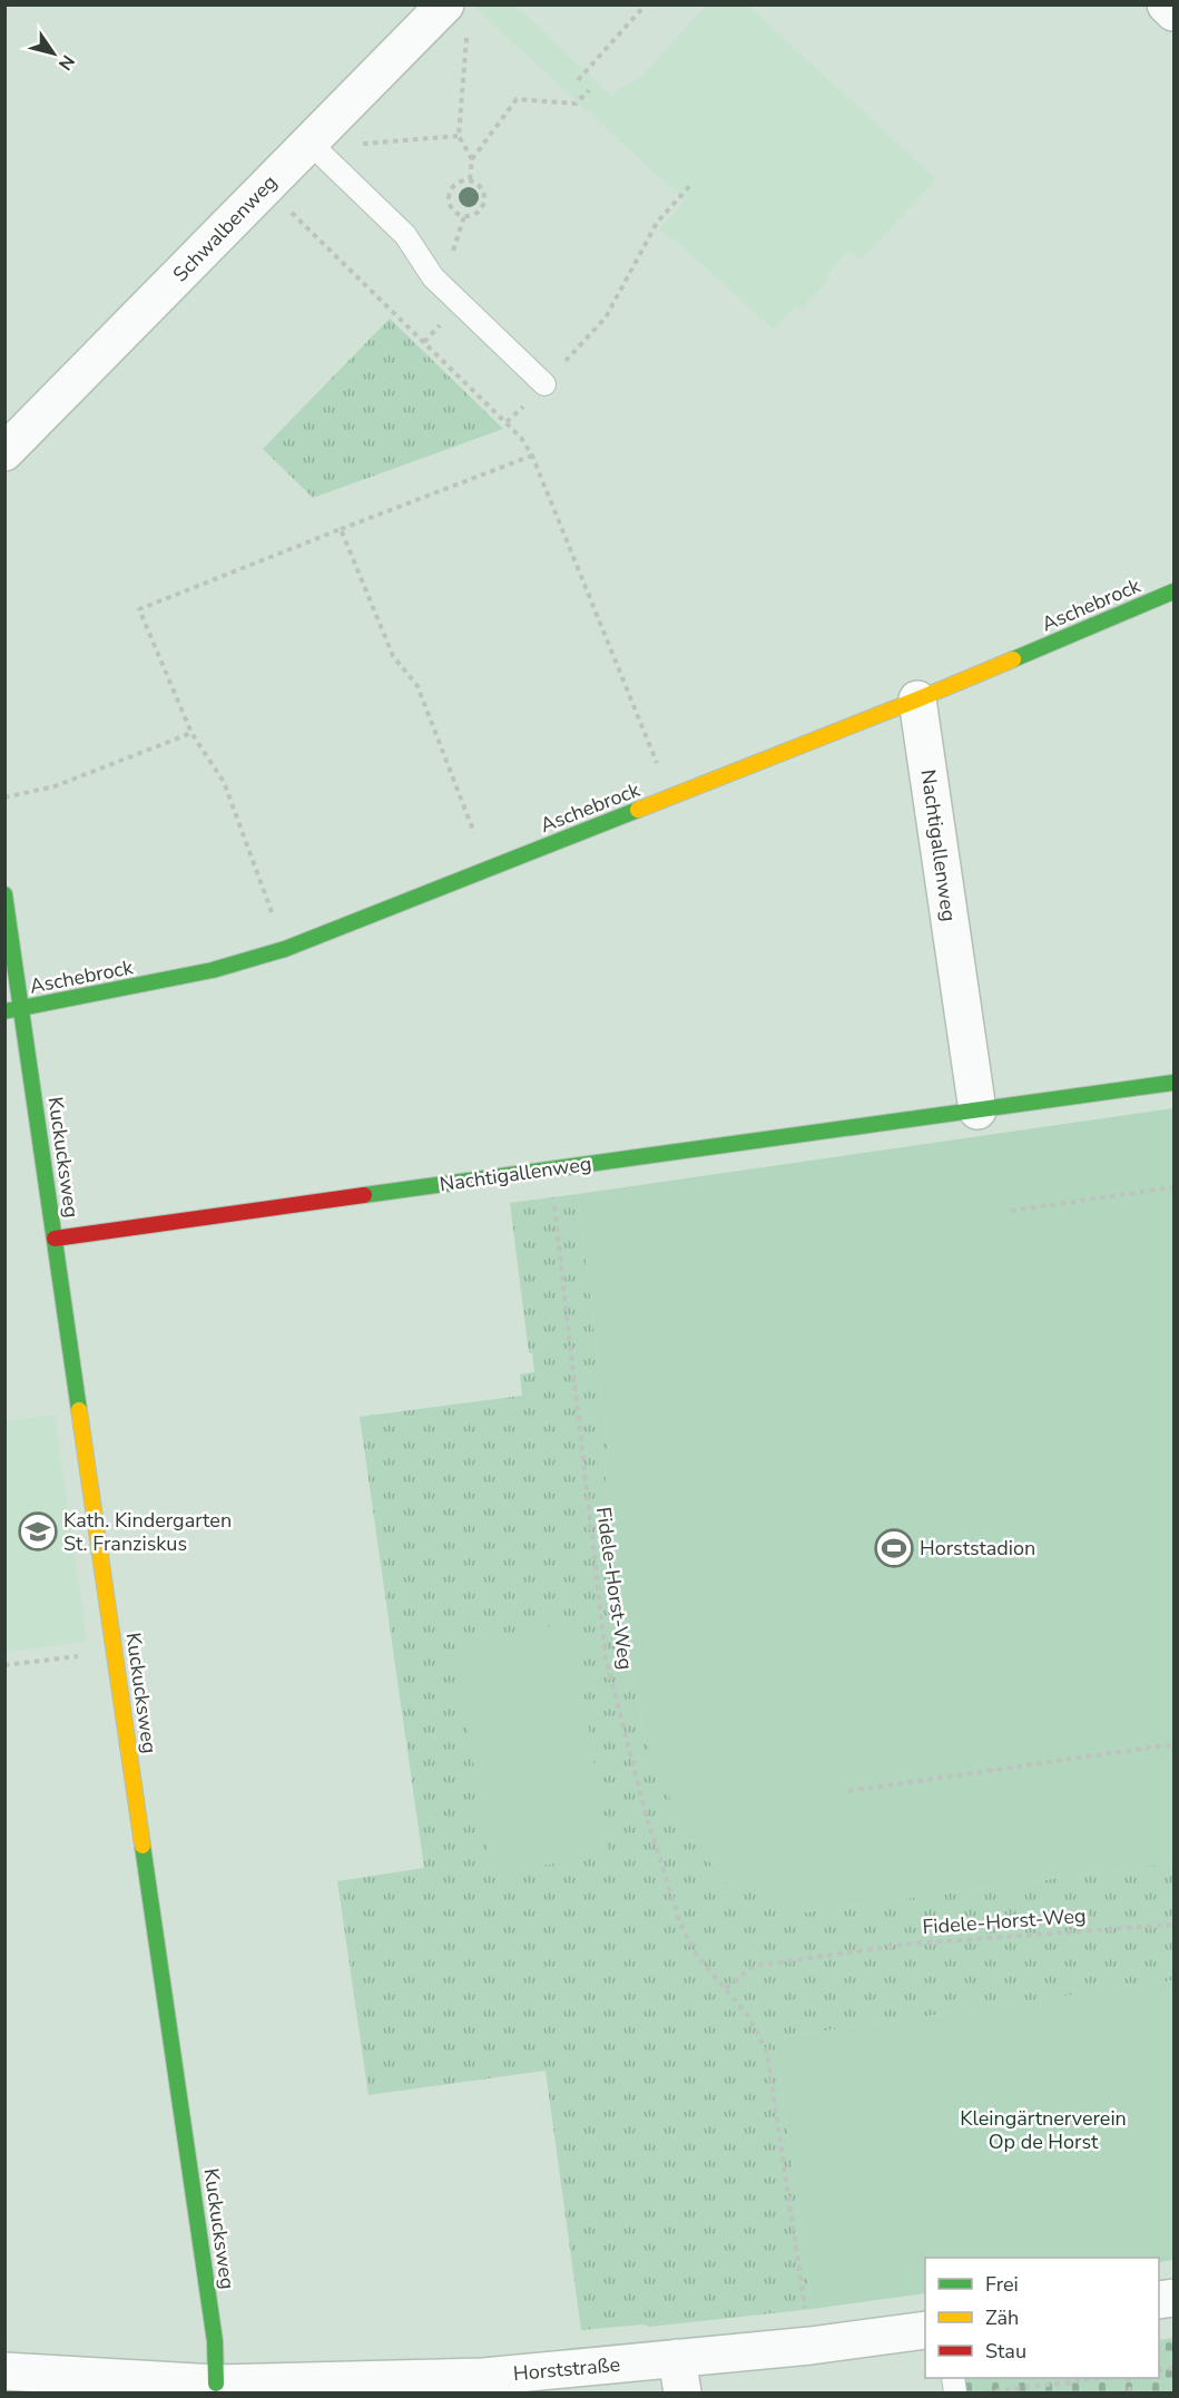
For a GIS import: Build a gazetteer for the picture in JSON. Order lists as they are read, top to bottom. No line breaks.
{"streets":{"street":["Schwalbenweg","Aschebrock","Nachtigallenweg","Kuckucksweg","Horststraße"],"path":["Fidele-Horst-Weg"]},"crossings":[["Aschebrock","Nachtigallenweg"],["Aschebrock","Kuckucksweg"],["Nachtigallenweg","Kuckucksweg"],["Nachtigallenweg","Fidele-Horst-Weg"],["Kuckucksweg","Horststraße"],["Fidele-Horst-Weg","Horststraße"]],"parks":["Kleingärtnerverein Op de Horst"],"places":{"school or university":["Kath. Kindergarten St. Franziskus"],"sports":["Horststadion"]},"legend":["Frei","Zäh","Stau"],"north":"bottom right"}
